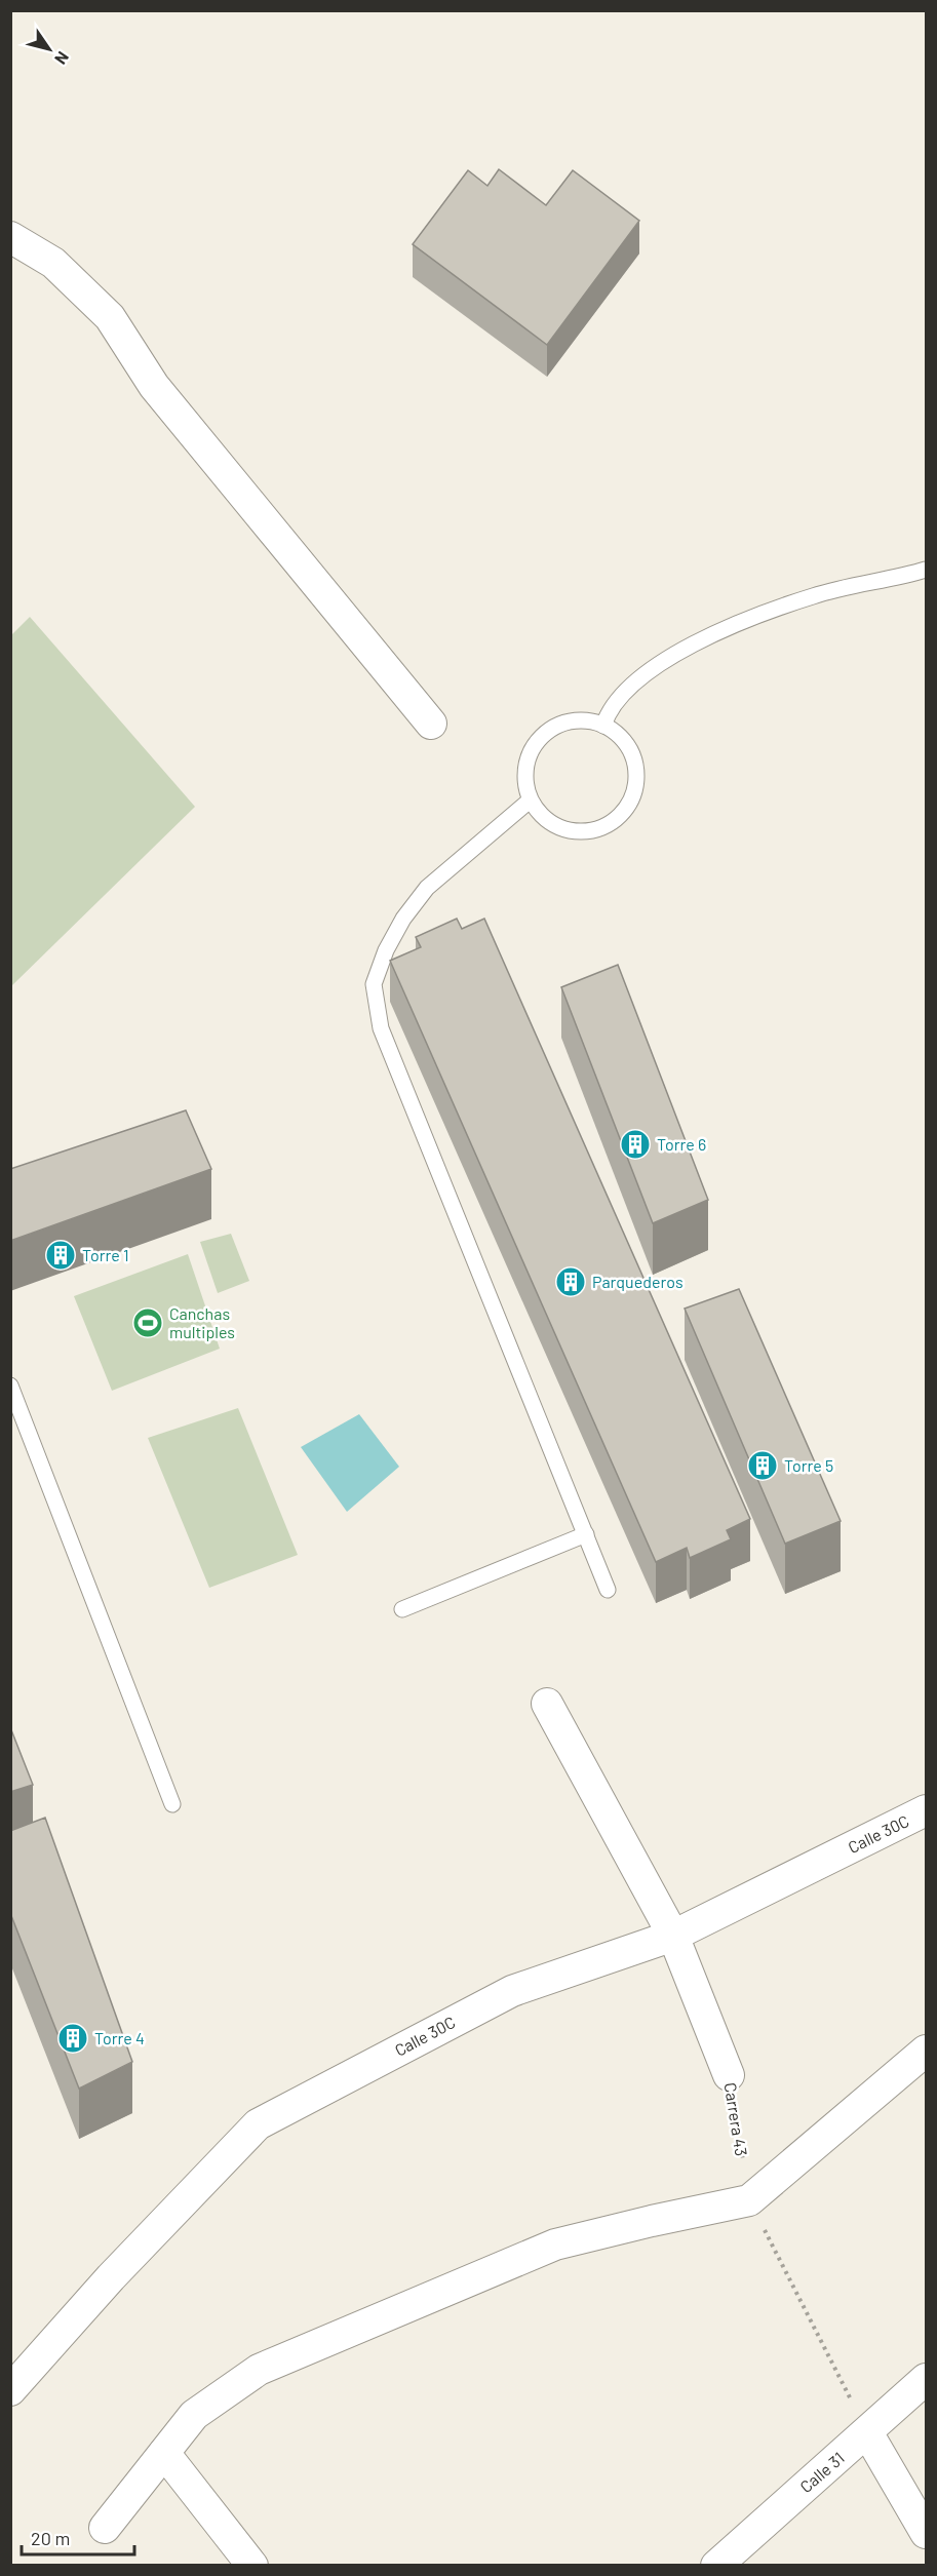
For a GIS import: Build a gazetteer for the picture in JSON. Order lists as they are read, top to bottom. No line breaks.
{"streets":{"street":["Calle 30C","Carrera 43","Calle 31"]},"crossings":[["Calle 30C","Carrera 43"],["Carrera 43","Calle 31"]],"places":{"building":["Torre 6","Torre 1","Parquederos","Torre 5","Torre 4"],"sports":["Canchas multiples"]},"scale_bar":"20 m","north":"bottom right"}
